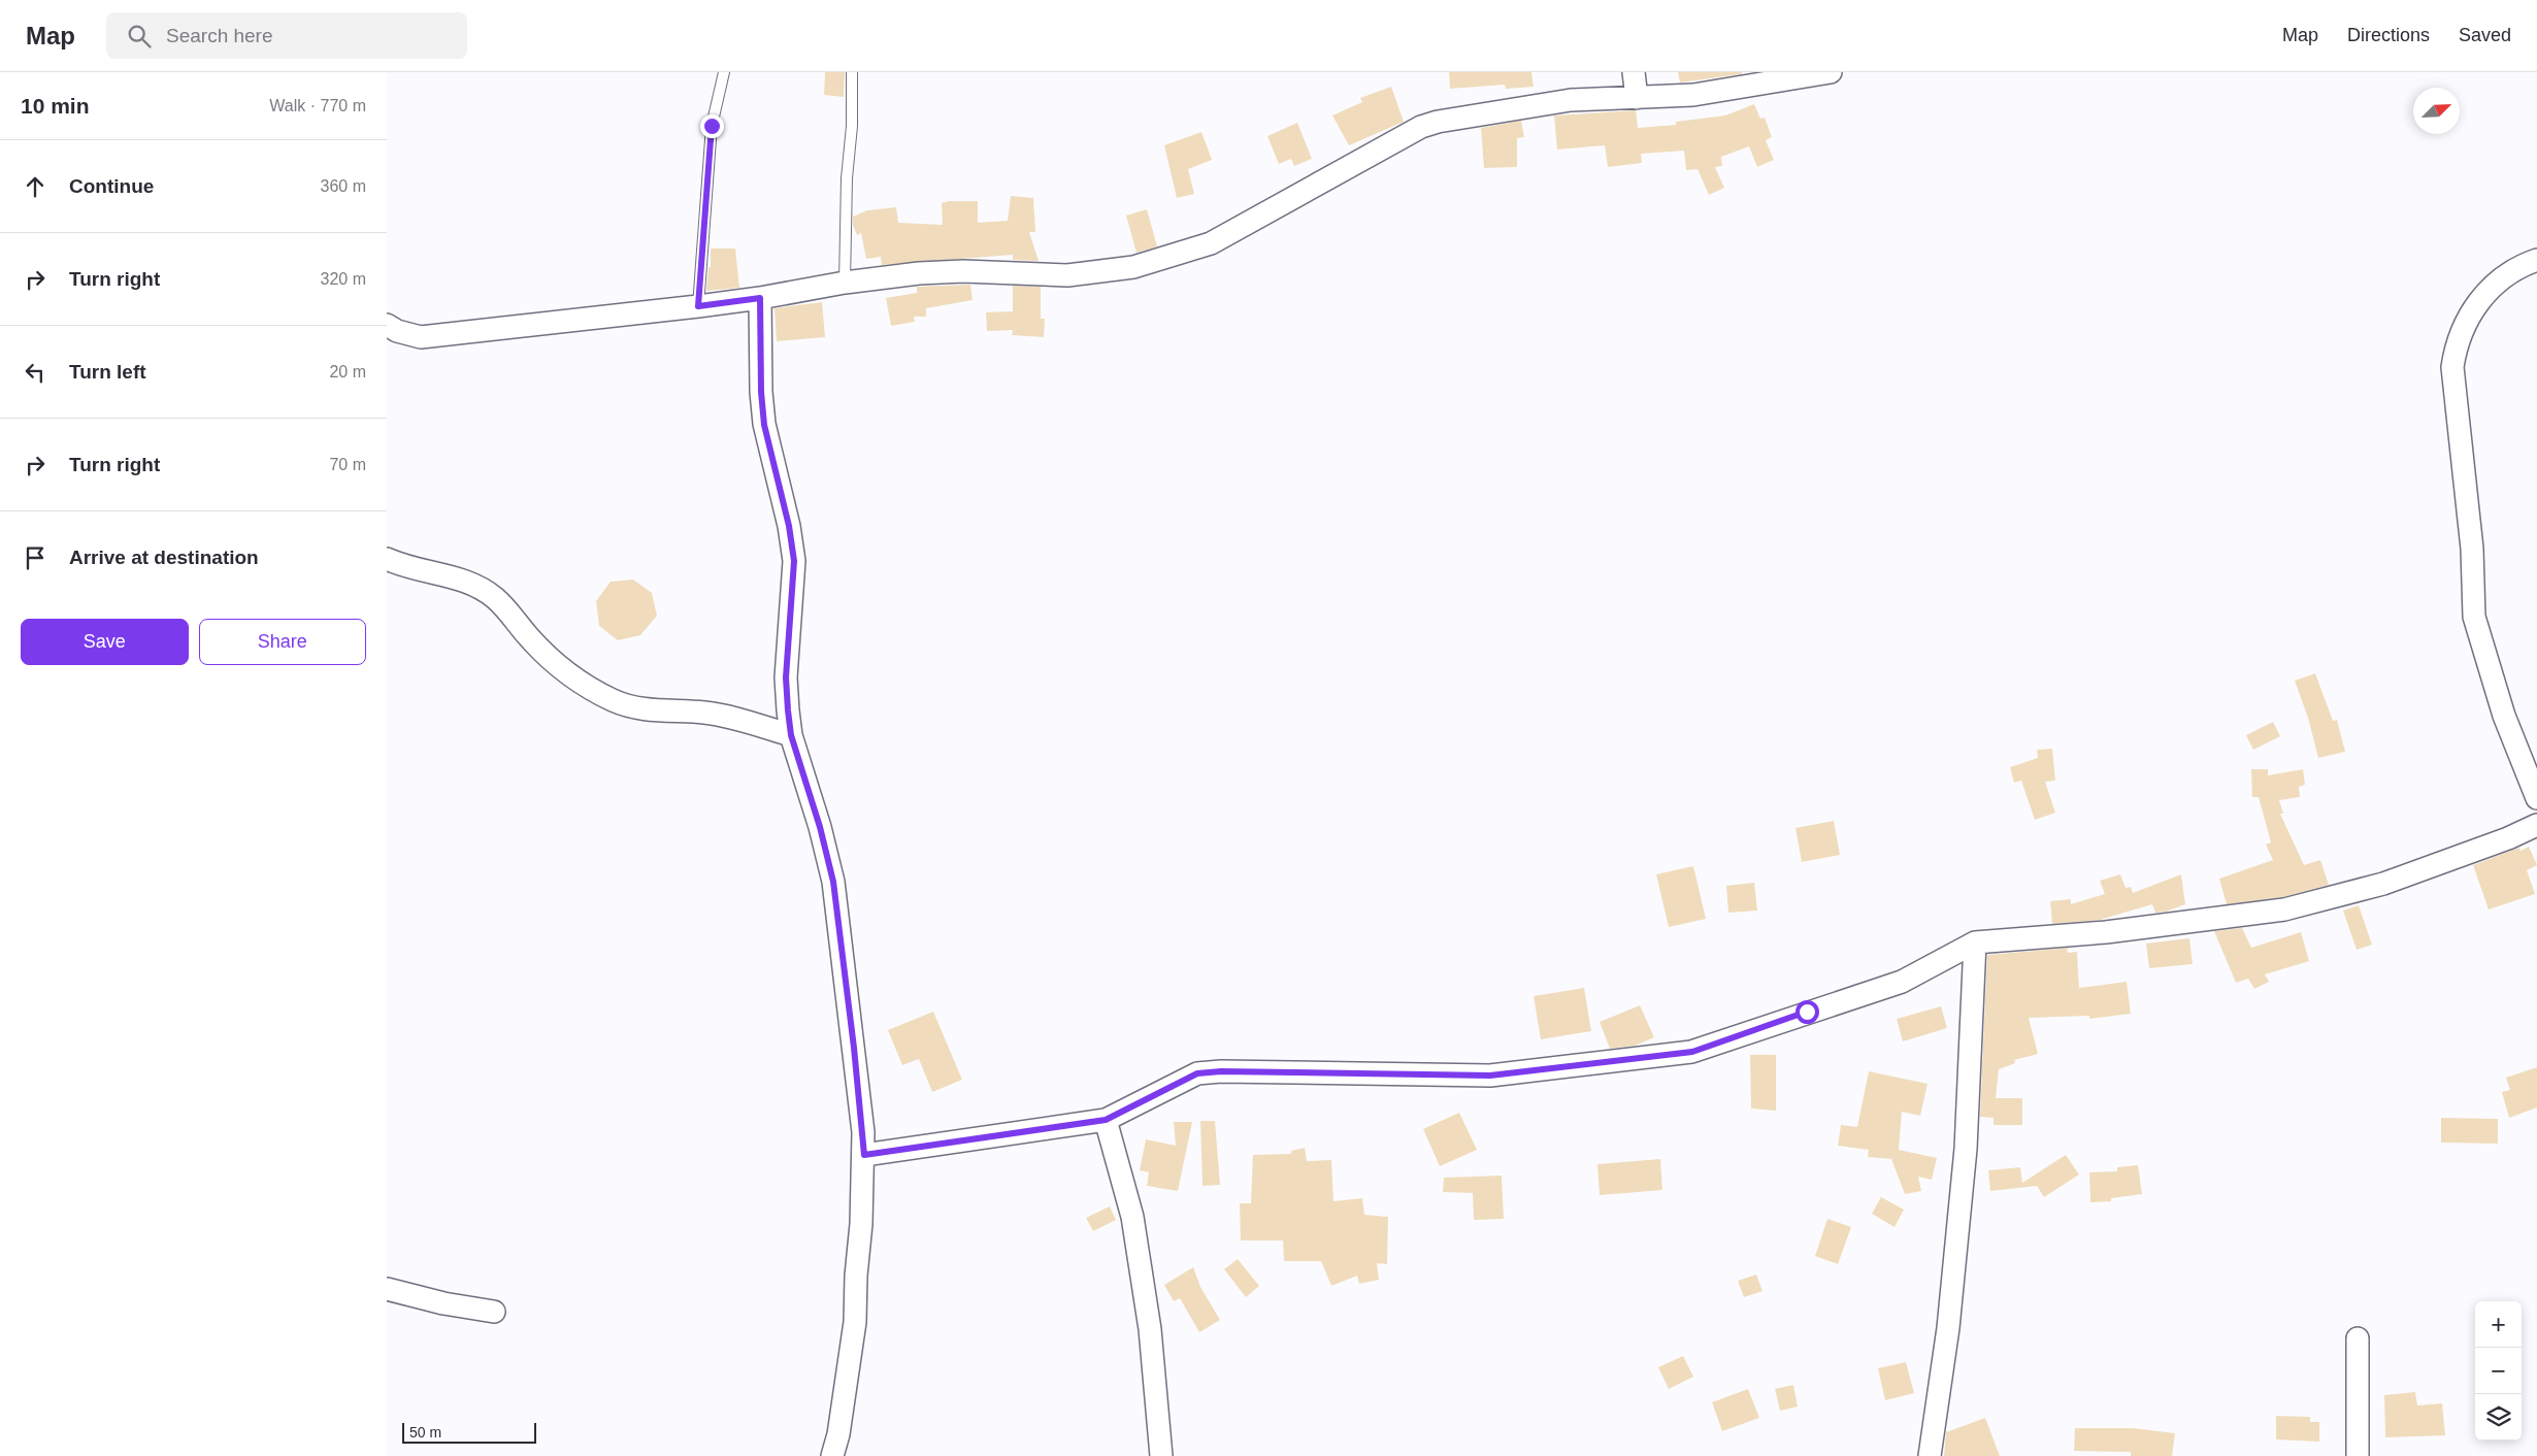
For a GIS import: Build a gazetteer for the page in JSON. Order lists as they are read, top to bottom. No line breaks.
{"scale_bar":"50 m","north":"top right","page":{"header":"Map","search":"Search here","nav":["Map","Directions","Saved"],"heading":["10 min","Walk · 770 m"],"list":[["Continue","360 m"],["Turn right","320 m"],["Turn left","20 m"],["Turn right","70 m"],"Arrive at destination"],"buttons":["Save","Share"],"map_buttons":["+","−"],"scale":"50 m"}}
